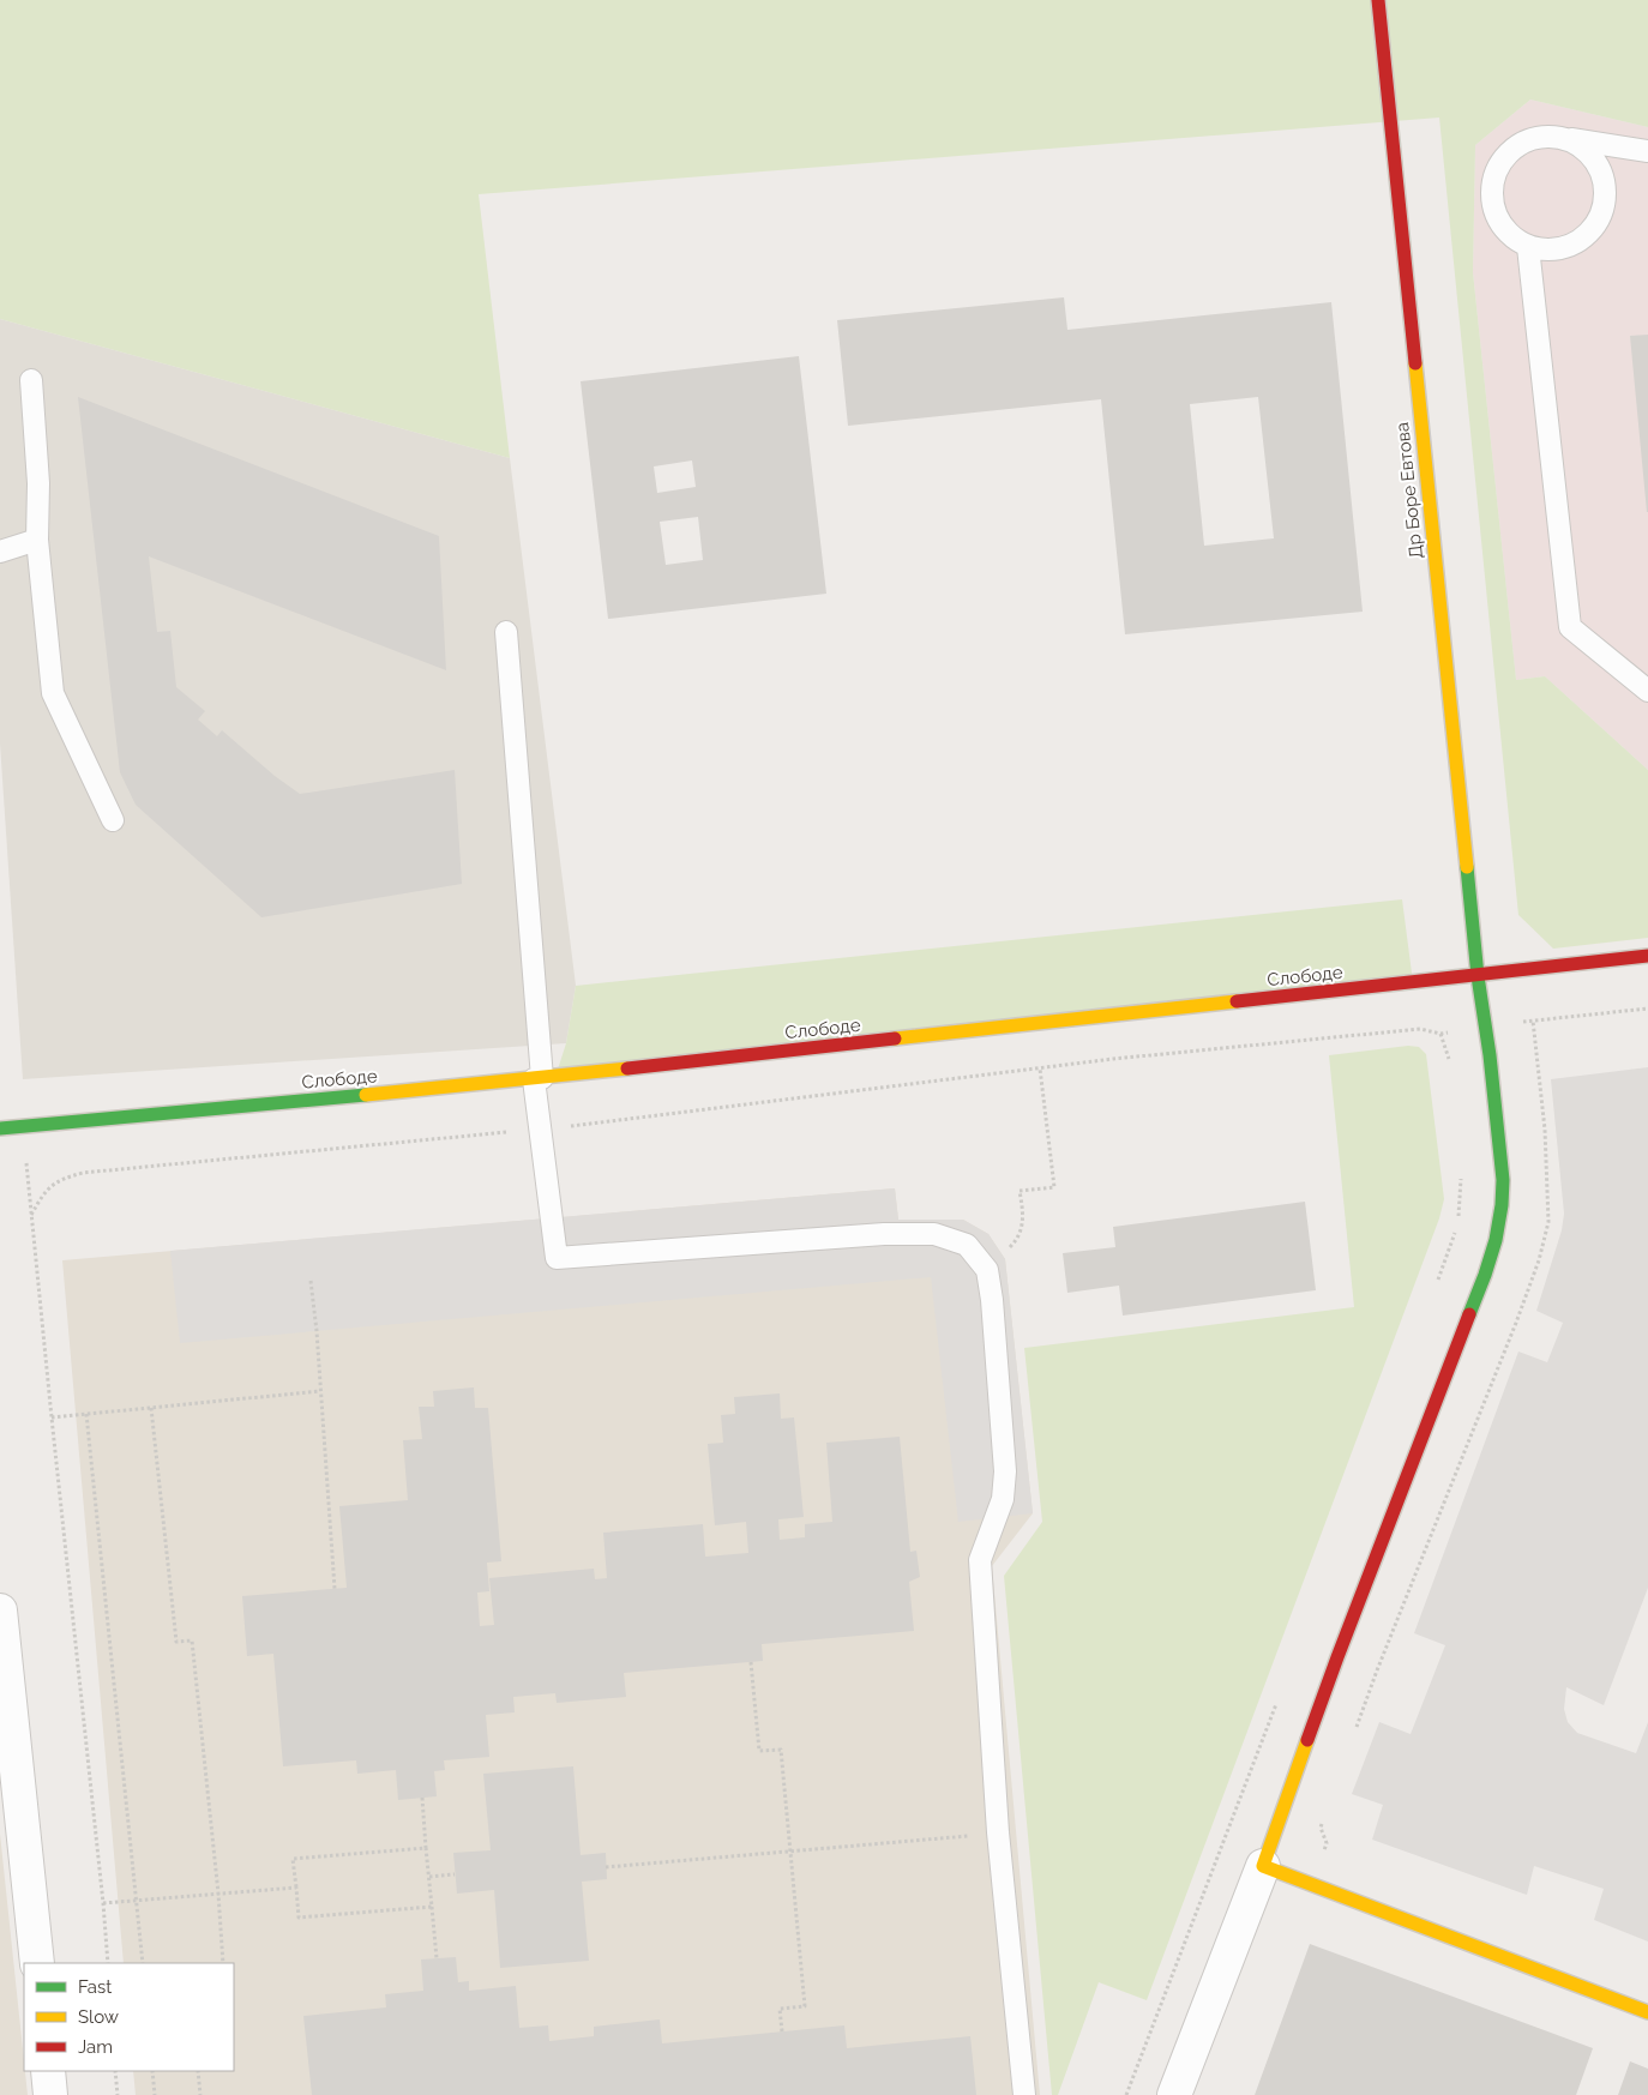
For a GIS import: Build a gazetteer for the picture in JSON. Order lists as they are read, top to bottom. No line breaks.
{"streets":{"street":["Др Боре Евтова","Слободе"]},"crossings":[["Др Боре Евтова","Слободе"]],"legend":["Fast","Slow","Jam"]}
